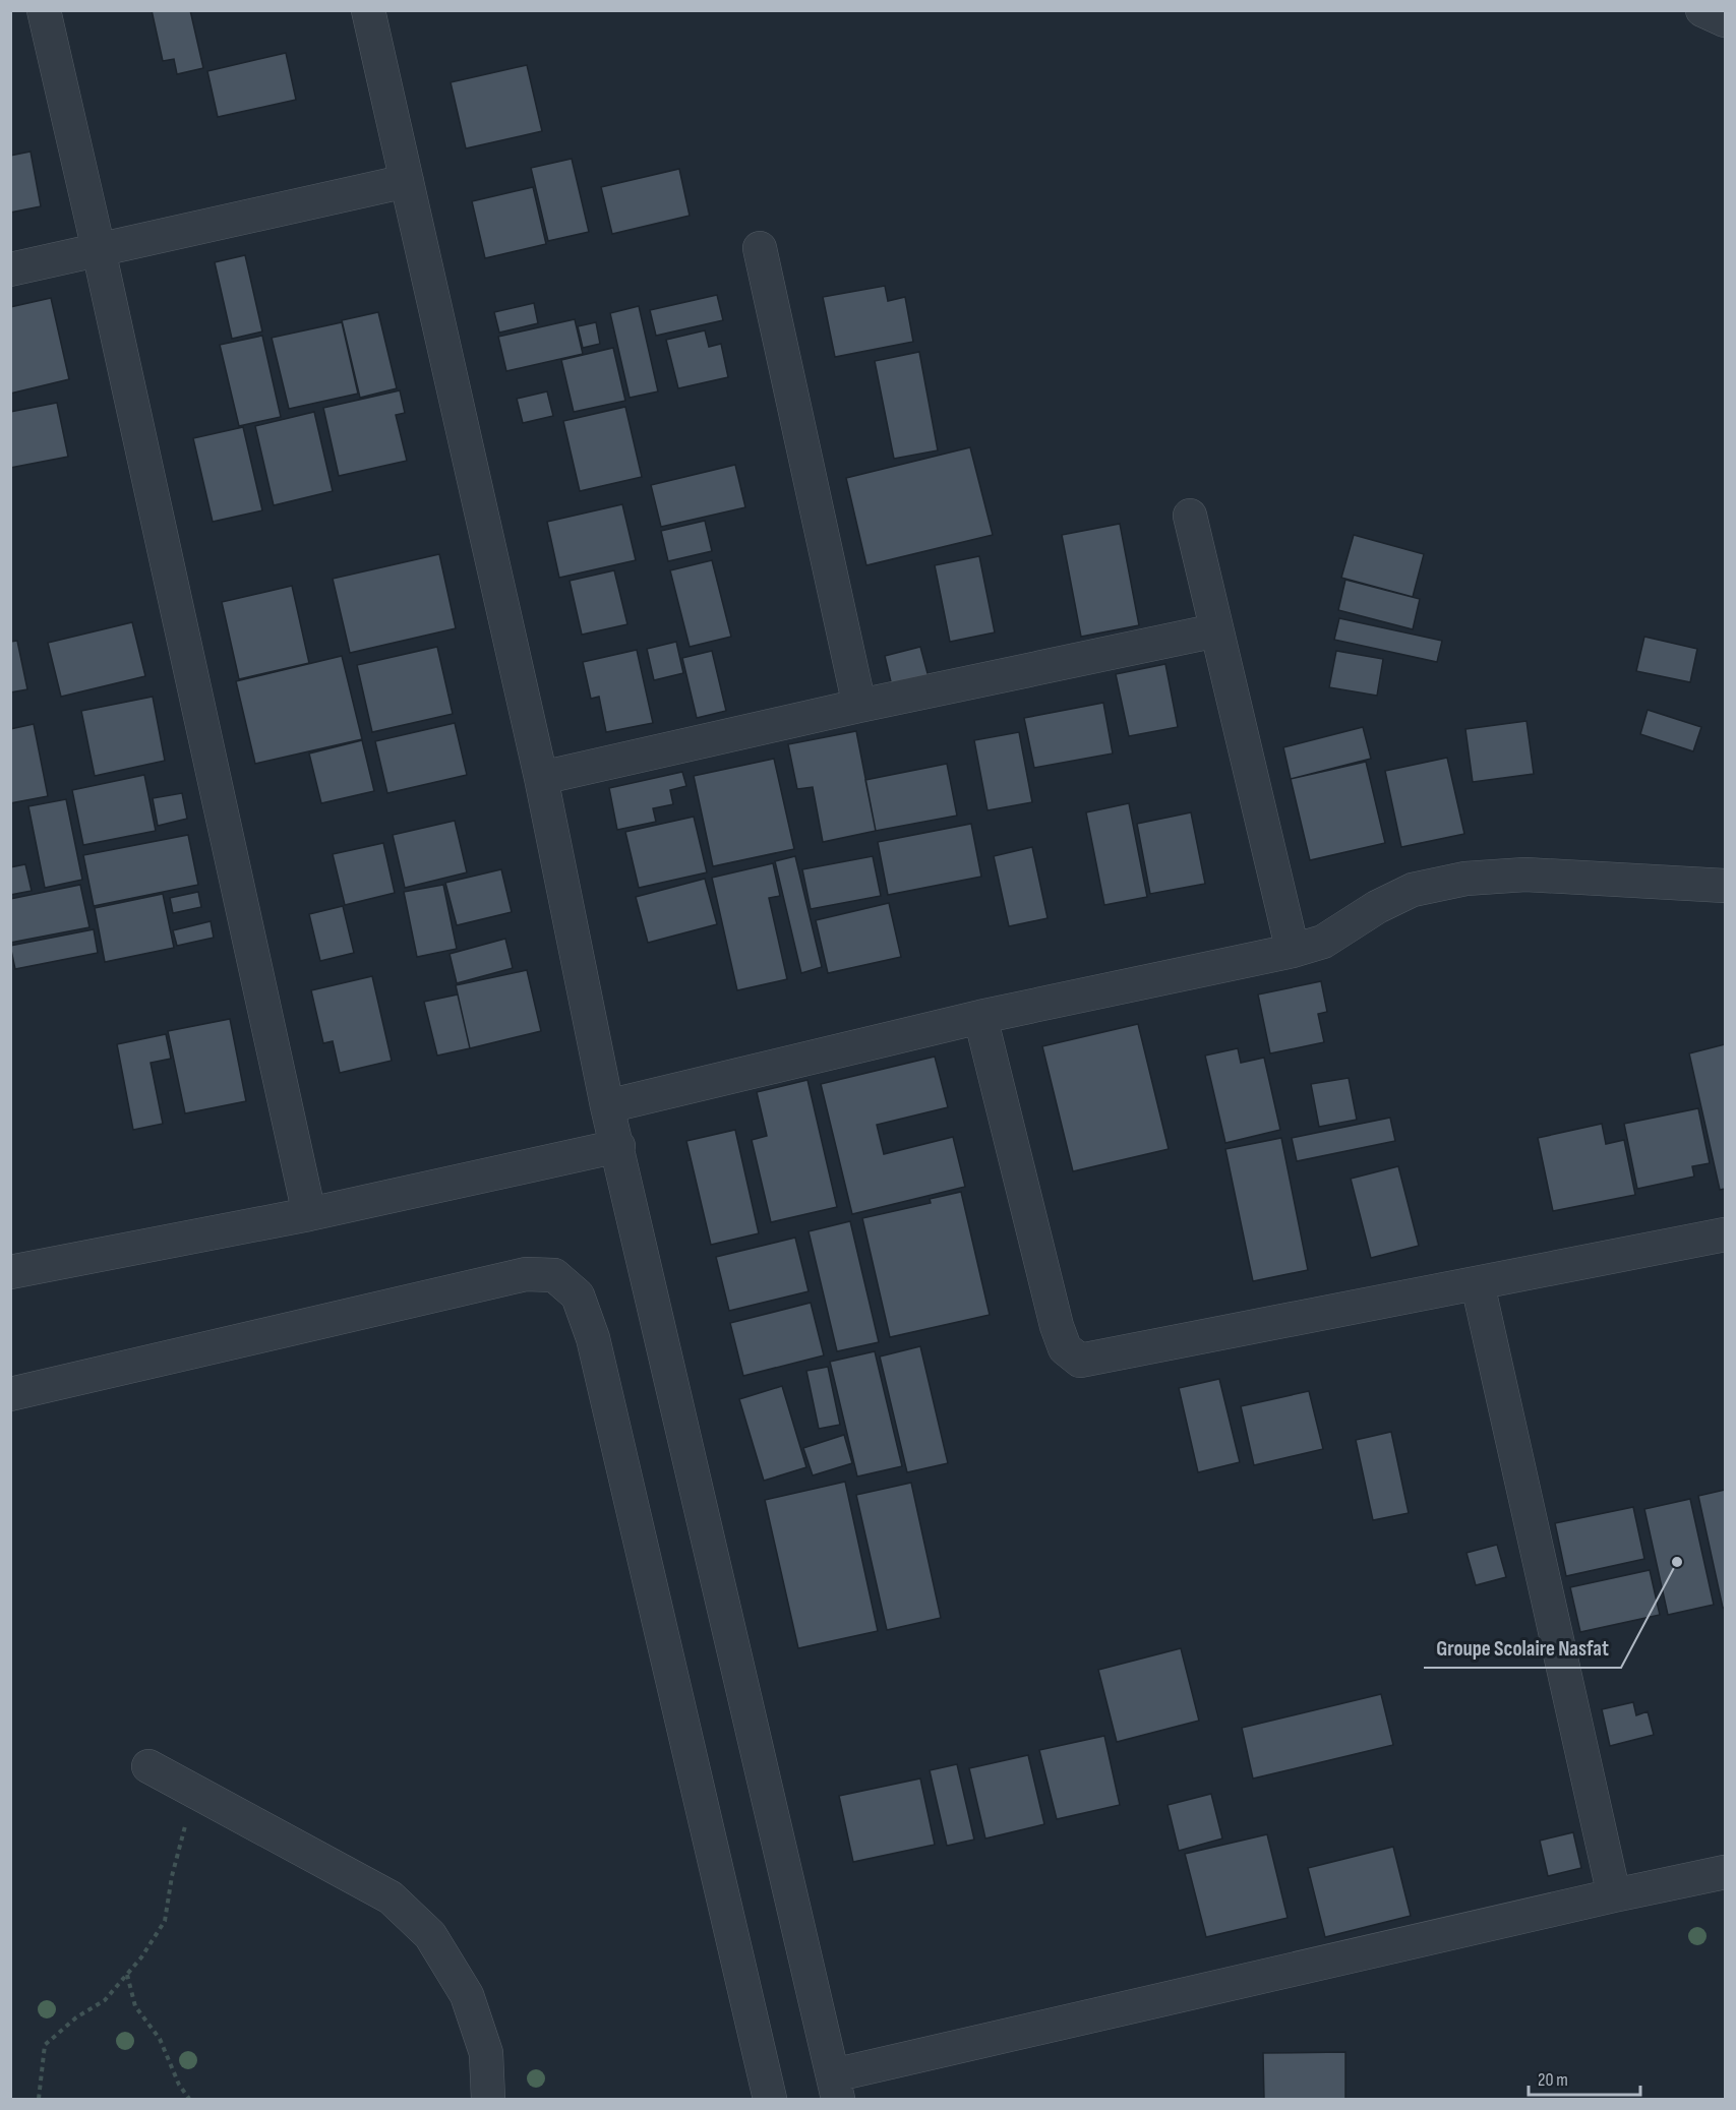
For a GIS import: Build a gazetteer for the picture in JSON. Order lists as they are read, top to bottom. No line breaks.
{"places":["Groupe Scolaire Nasfat"],"scale_bar":"20 m"}
